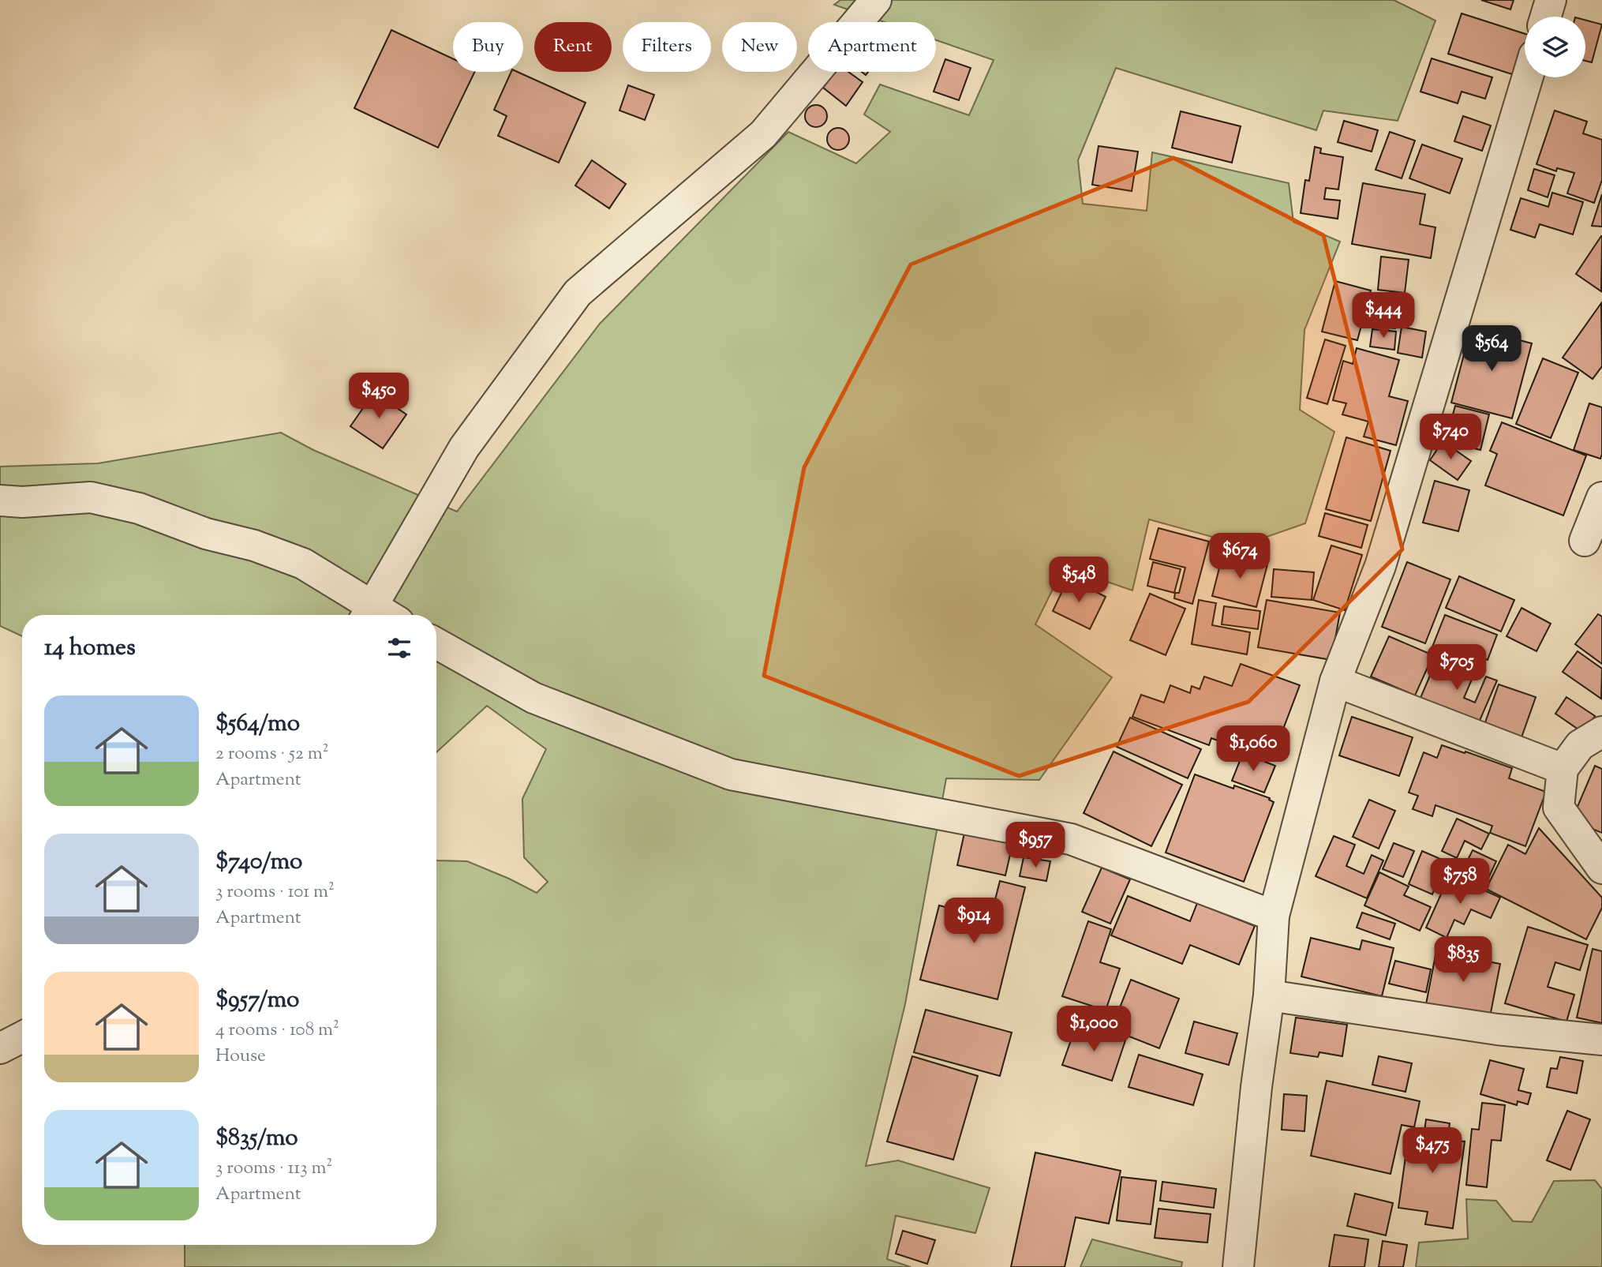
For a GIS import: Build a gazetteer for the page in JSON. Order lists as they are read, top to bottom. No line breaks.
{"page":{"chip":["Buy","Rent","Filters","New","Apartment"],"price":["$444","$564","$450","$740","$674","$548","$705","$1,060","$957","$758","$914","$835","$1,000","$475"],"heading":"14 homes","list":[{"name":"$564/mo","note":"2 rooms · 52 m² · Apartment"},{"name":"$740/mo","note":"3 rooms · 101 m² · Apartment"},{"name":"$957/mo","note":"4 rooms · 108 m² · House"},{"name":"$835/mo","note":"3 rooms · 113 m² · Apartment"}]}}
